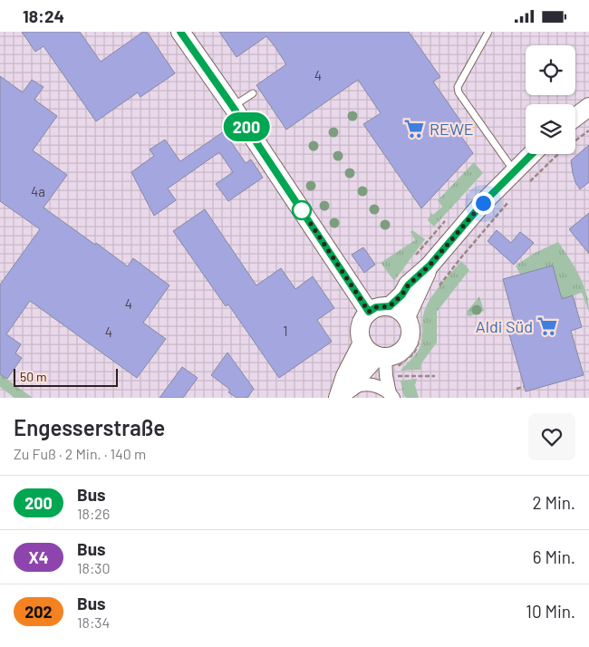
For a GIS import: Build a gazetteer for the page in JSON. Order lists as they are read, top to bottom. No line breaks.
{"places":{"supermarket":["REWE","Aldi Süd"]},"lines":["bus line 200"],"house_numbers":["4","4a","4","1","4"],"scale_bar":"50 m","page":{"status":"18:24","on_map":"200","scale":"50 m","heading":["Engesserstraße","Zu Fuß · 2 Min. · 140 m"],"list":[{"mark":"200","name":"Bus","note":"18:26","value":"2 Min."},{"mark":"X4","name":"Bus","note":"18:30","value":"6 Min."},{"mark":"202","name":"Bus","note":"18:34","value":"10 Min."}]}}
